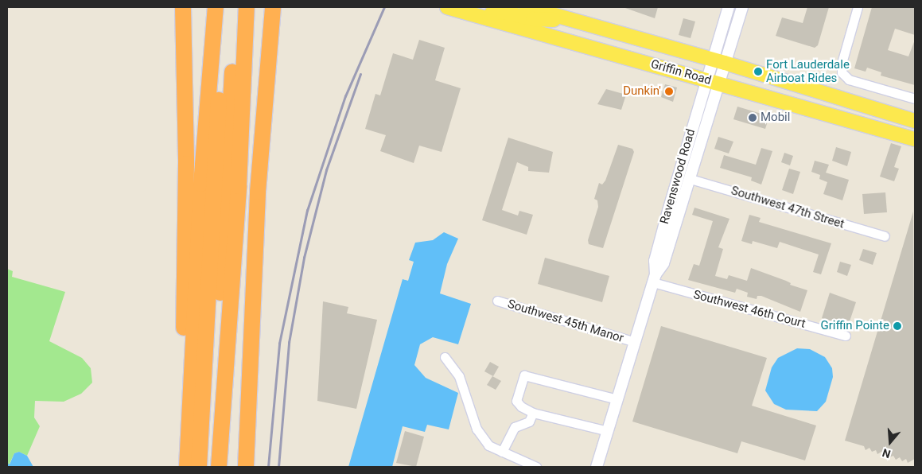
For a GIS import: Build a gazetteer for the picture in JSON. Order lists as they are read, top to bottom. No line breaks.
{"streets":{"main road":["Griffin Road"],"street":["Ravenswood Road","Southwest 47th Street","Southwest 46th Court","Southwest 45th Manor"]},"crossings":[["Griffin Road","Ravenswood Road"],["Ravenswood Road","Southwest 47th Street"],["Ravenswood Road","Southwest 46th Court"],["Ravenswood Road","Southwest 45th Manor"]],"places":["Fort Lauderdale Airboat Rides","Dunkin'","Mobil","Griffin Pointe"],"north":"bottom"}
